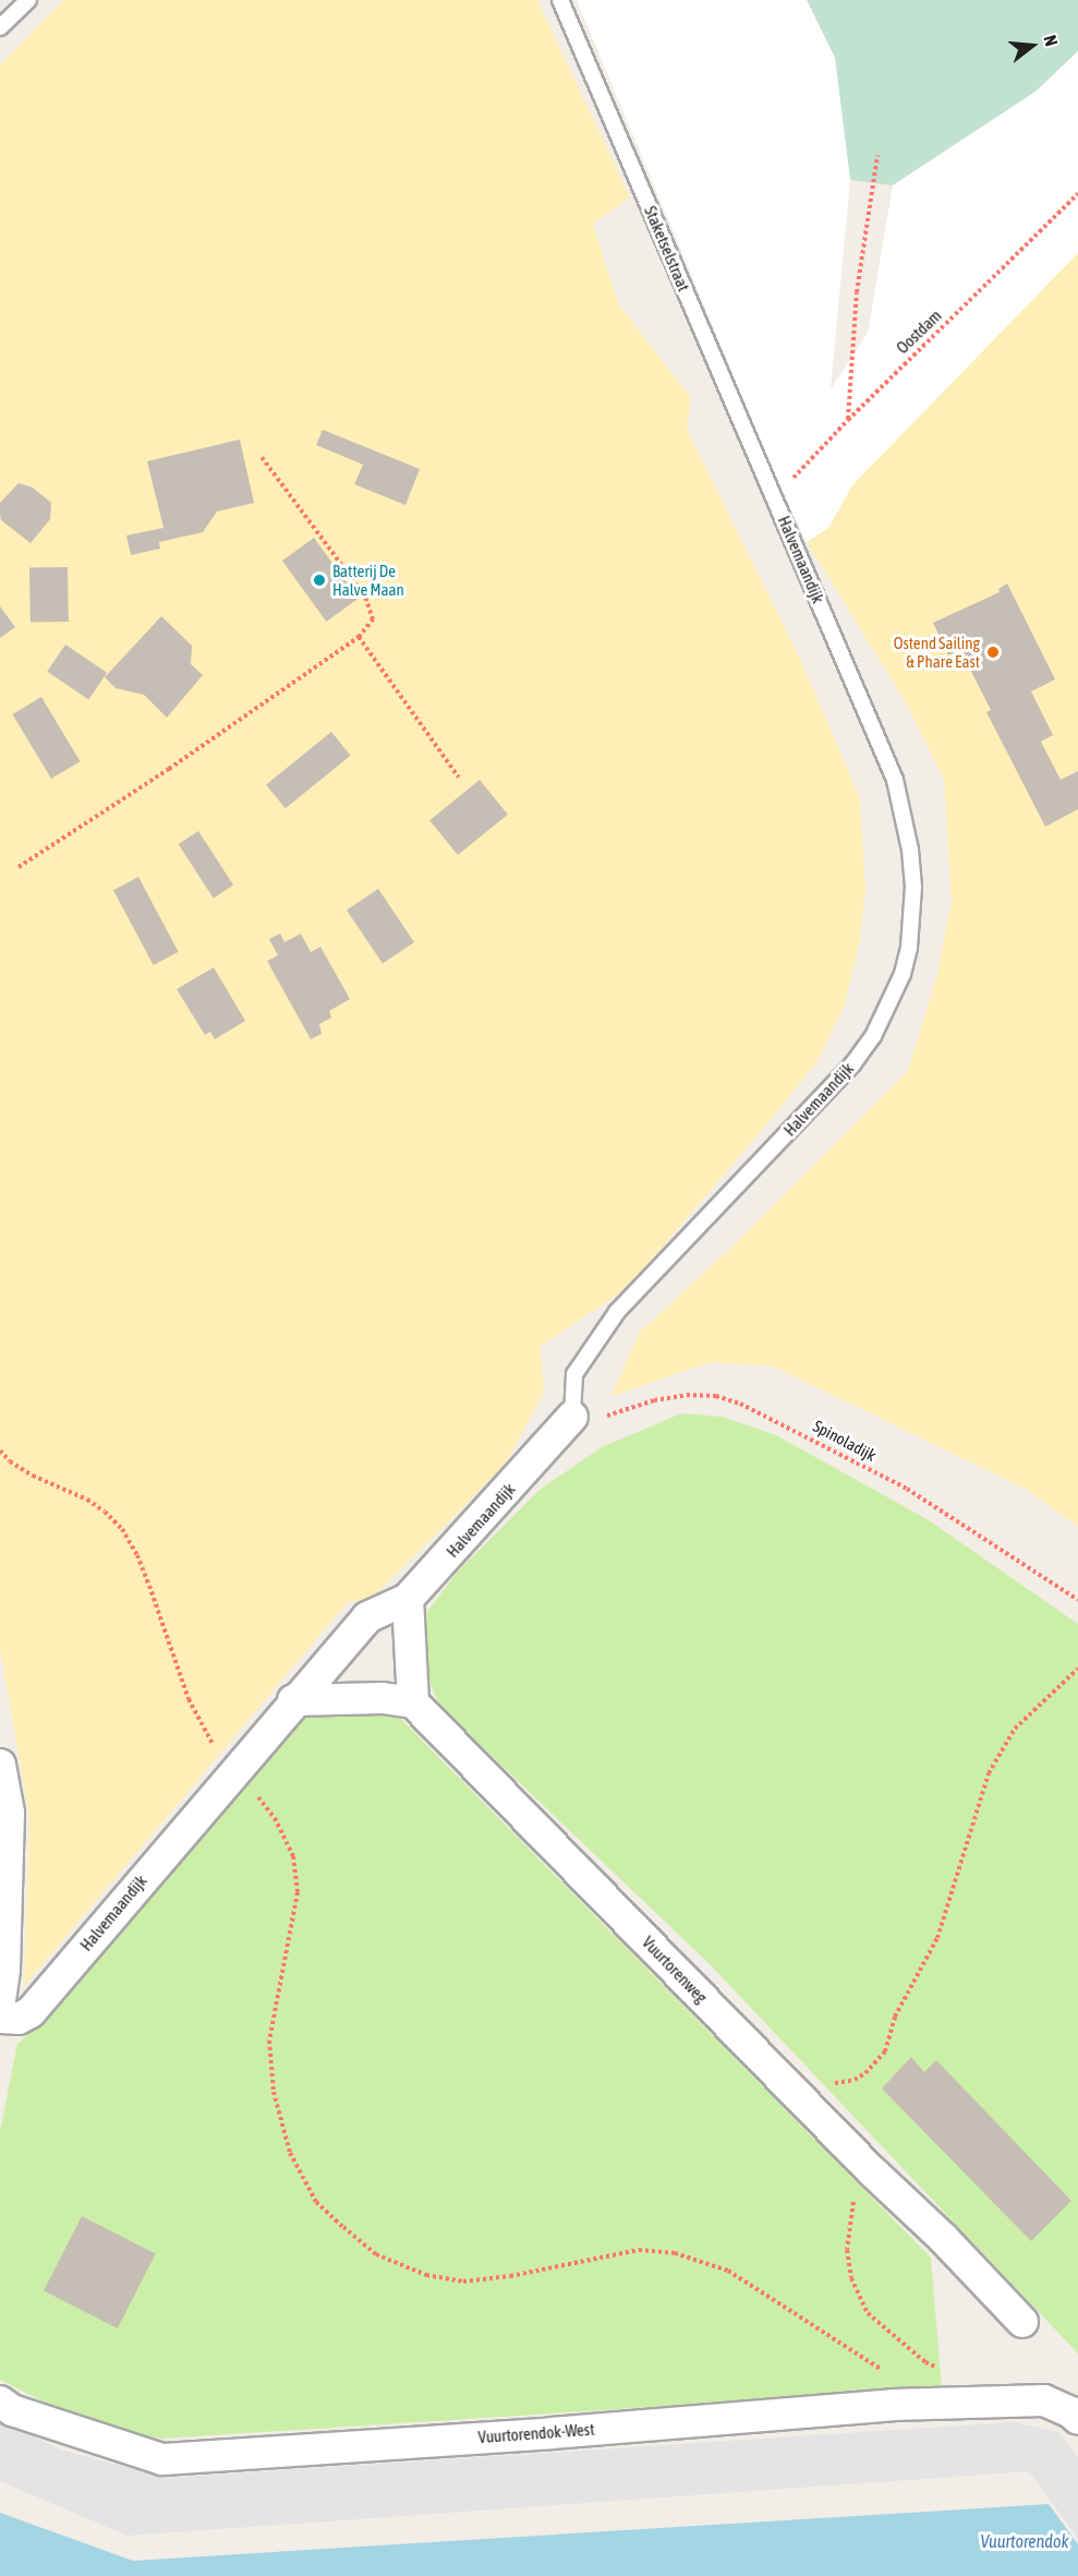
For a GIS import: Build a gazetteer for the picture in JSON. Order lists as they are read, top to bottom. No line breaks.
{"streets":{"street":["Halvemaandijk","Vuurtorenweg","Vuurtorendok-West"],"lane":["Staketselstraat"],"path":["Oostdam","Spinoladijk"]},"crossings":[["Staketselstraat","Halvemaandijk"],["Halvemaandijk","Spinoladijk"]],"water":["Vuurtorendok"],"places":["Batterij De Halve Maan","Ostend Sailing & Phare East"],"north":"right"}
